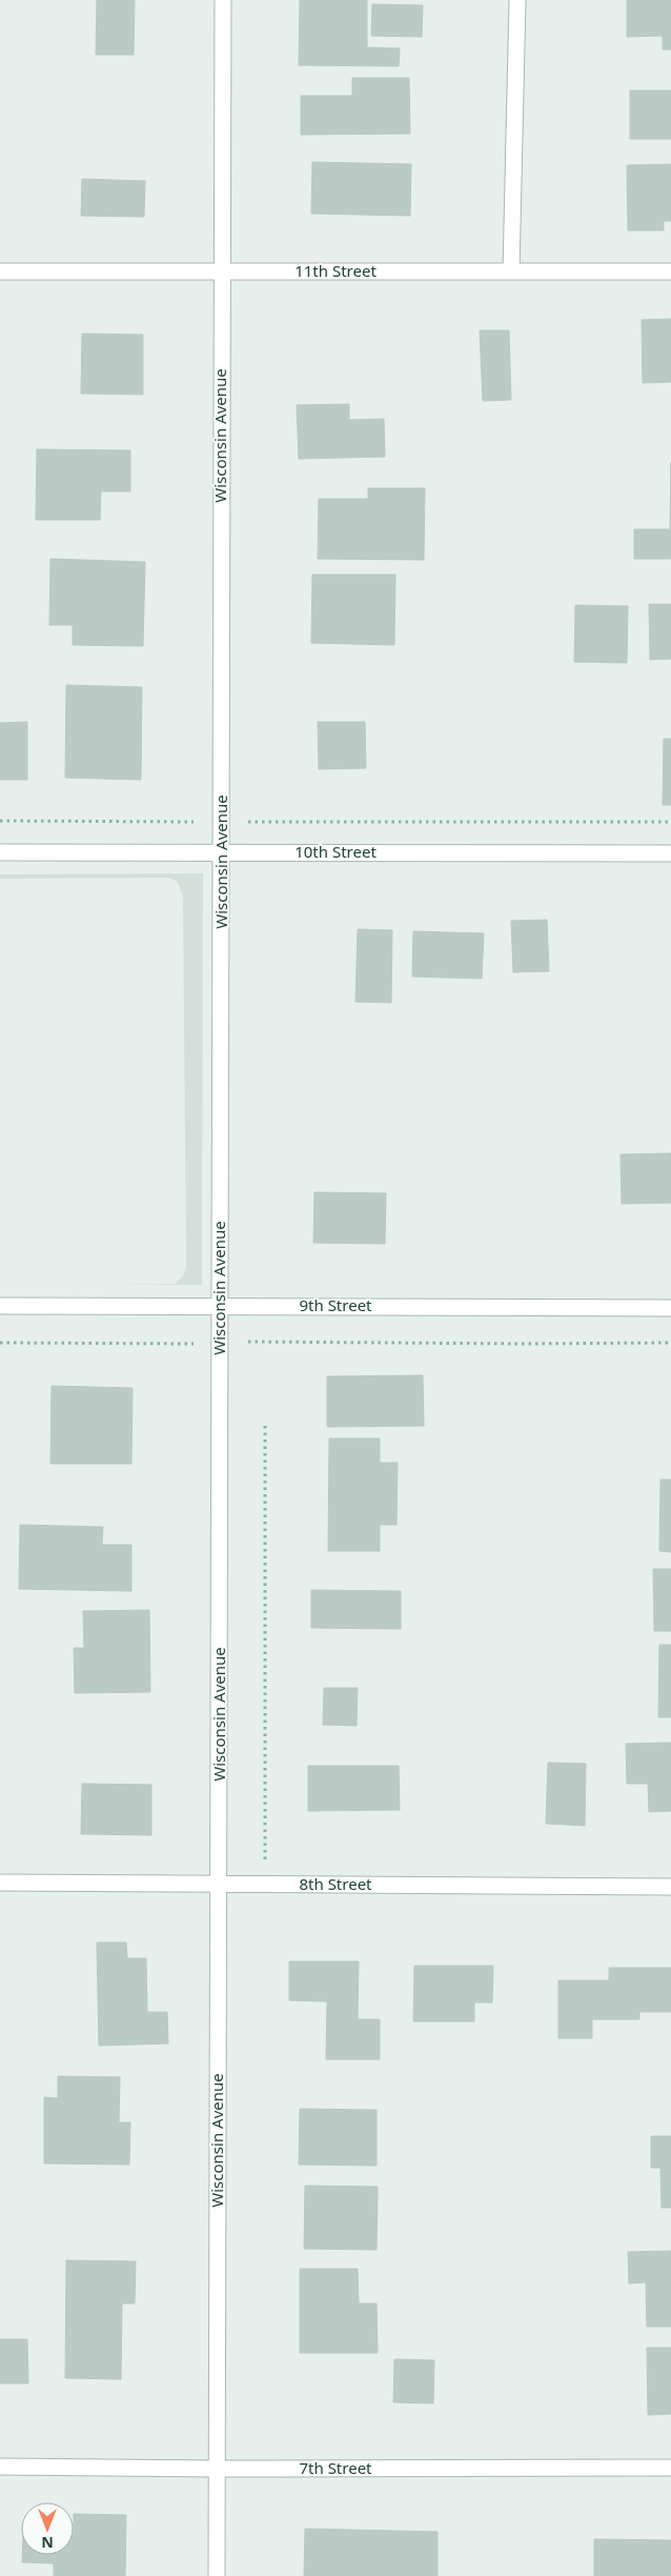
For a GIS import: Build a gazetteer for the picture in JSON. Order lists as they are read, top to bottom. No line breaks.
{"streets":{"street":["11th Street","Wisconsin Avenue","10th Street","9th Street","8th Street","7th Street"]},"crossings":[["11th Street","Wisconsin Avenue"],["Wisconsin Avenue","10th Street"],["Wisconsin Avenue","9th Street"],["Wisconsin Avenue","8th Street"],["Wisconsin Avenue","7th Street"]],"north":"bottom"}
